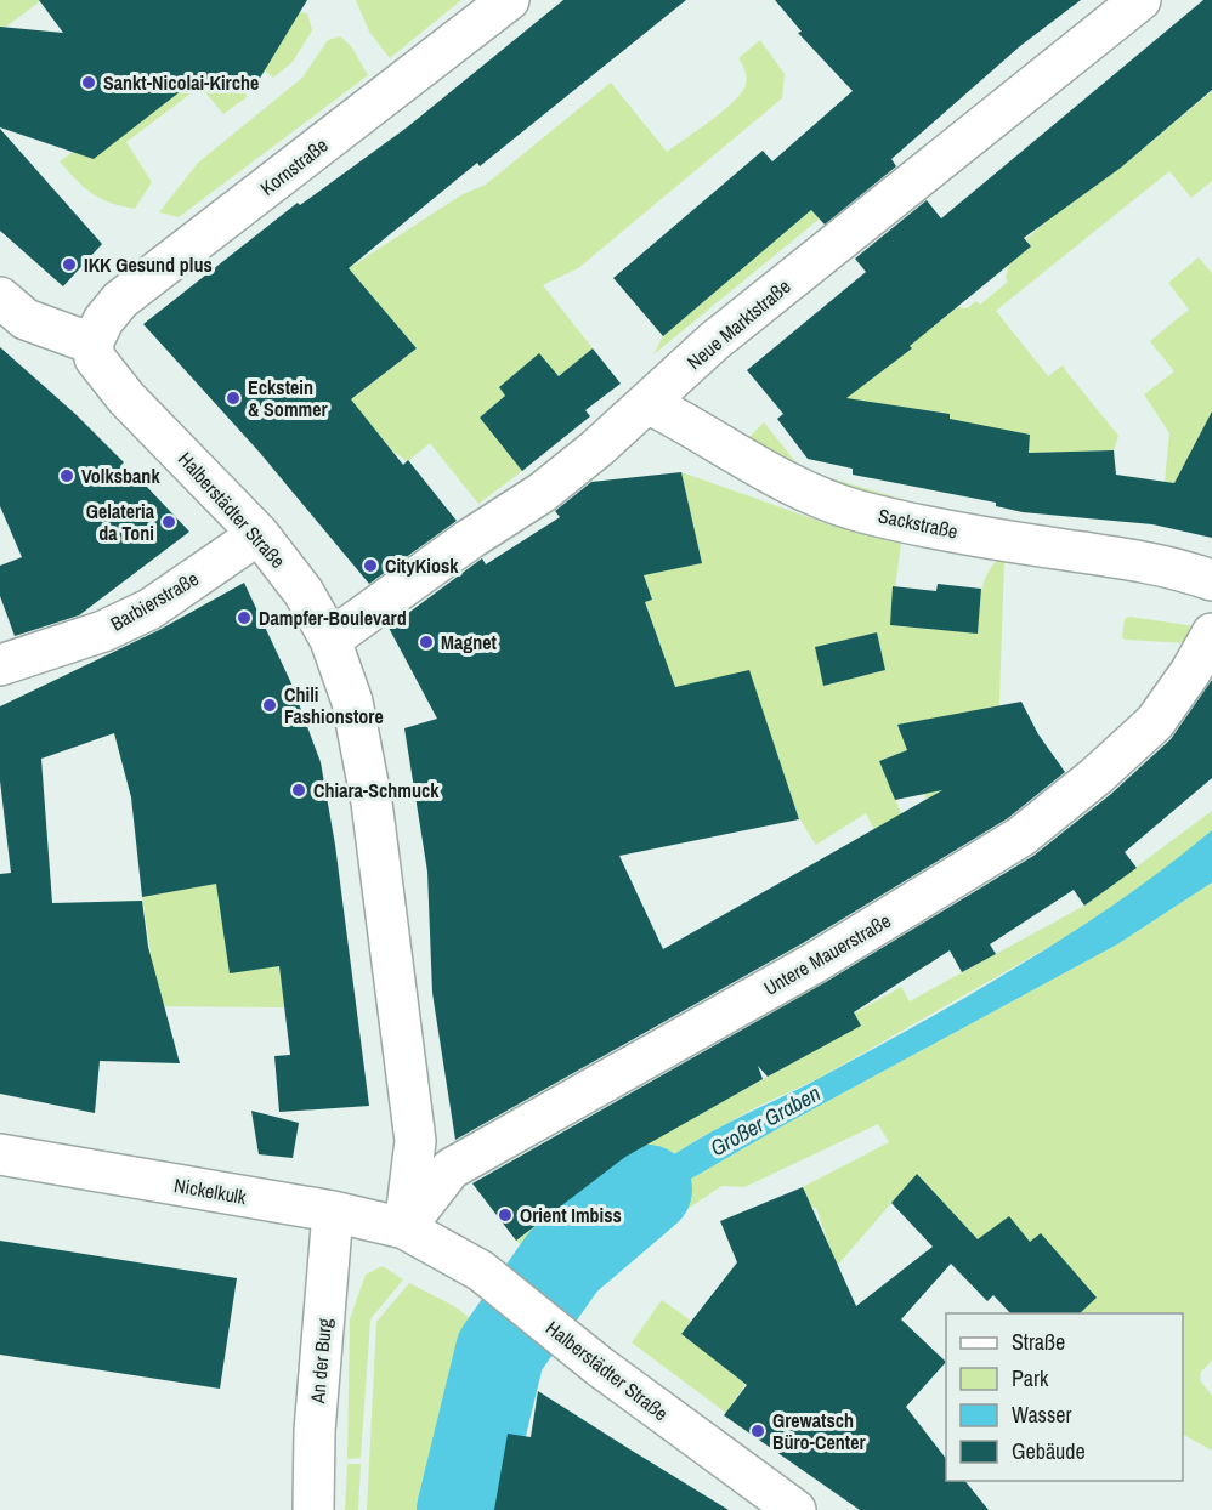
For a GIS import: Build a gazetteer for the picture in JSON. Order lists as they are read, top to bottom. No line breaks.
{"streets":{"street":["Kornstraße","Neue Marktstraße","Halberstädter Straße","Sackstraße","Barbierstraße","Untere Mauerstraße","Nickelkulk","An der Burg"]},"crossings":[["Kornstraße","Halberstädter Straße"],["Neue Marktstraße","Halberstädter Straße"],["Neue Marktstraße","Sackstraße"],["Halberstädter Straße","Barbierstraße"],["Halberstädter Straße","Untere Mauerstraße"],["Halberstädter Straße","Nickelkulk"],["Untere Mauerstraße","Nickelkulk"],["Nickelkulk","An der Burg"]],"water":["Großer Graben"],"places":["Sankt-Nicolai-Kirche","IKK Gesund plus","Eckstein & Sommer","Volksbank","Gelateria da Toni","CityKiosk","Dampfer-Boulevard","Magnet","Chili Fashionstore","Chiara-Schmuck","Orient Imbiss","Grewatsch Büro-Center"],"legend":["Straße","Park","Wasser","Gebäude"]}
